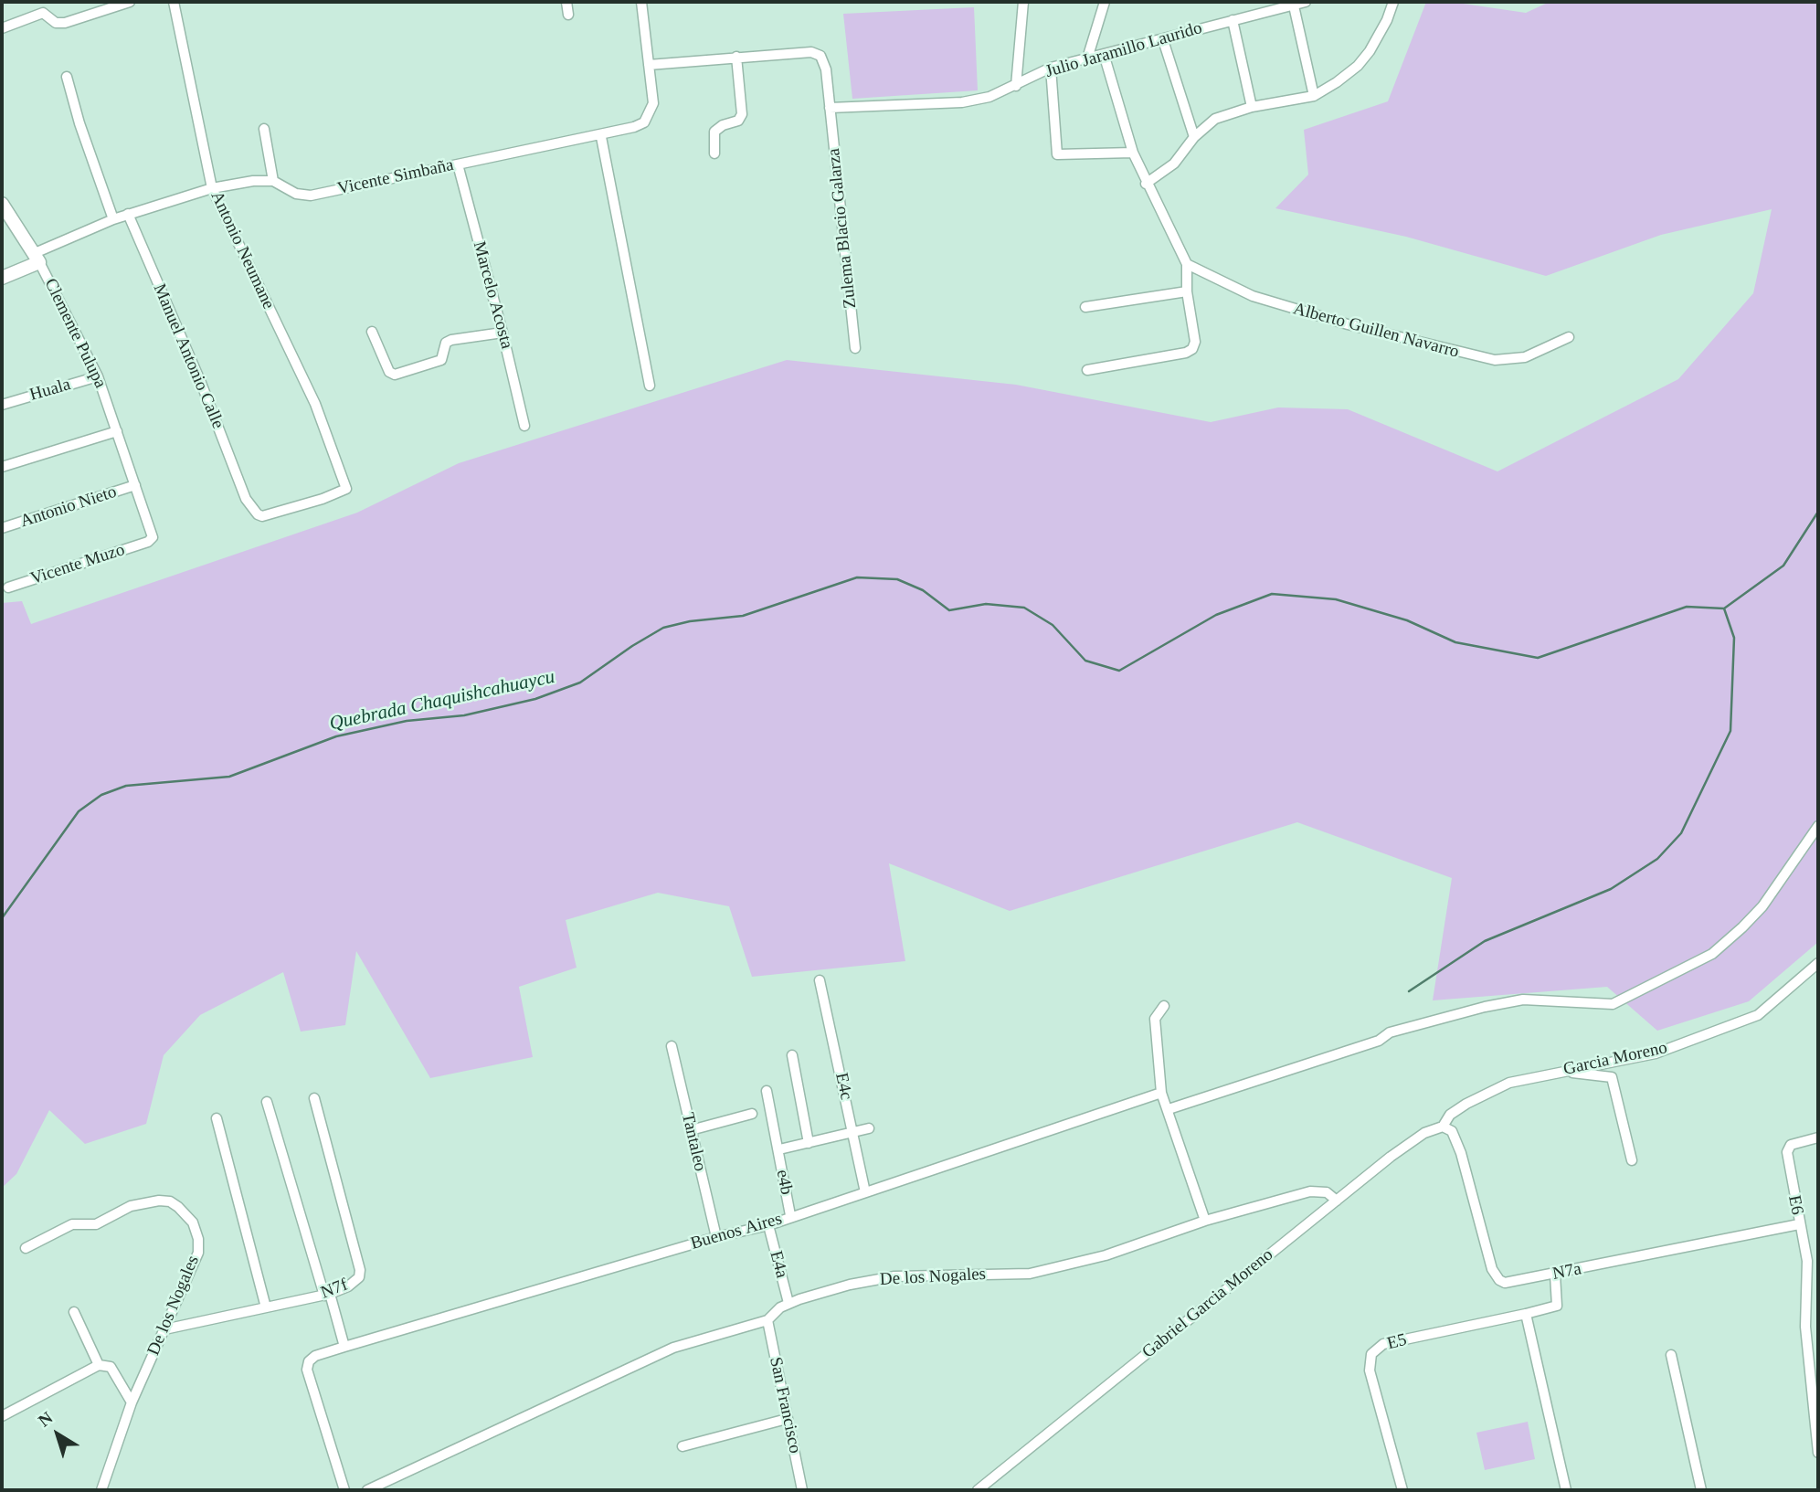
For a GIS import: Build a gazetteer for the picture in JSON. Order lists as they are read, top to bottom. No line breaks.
{"streets":{"street":["Julio Jaramillo Laurido","Vicente Simbaña","Zulema Blacio Galarza","Antonio Neumane","Marcelo Acosta","Alberto Guillen Navarro","Clemente Pulupa","Manuel Antonio Calle","Huala","Antonio Nieto","Vicente Muzo","Garcia Moreno","E4c","Tantaleo","e4b","E6","Buenos Aires","E4a","N7a","De los Nogales","N7f","Gabriel Garcia Moreno","E5","San Francisco"]},"crossings":[["Julio Jaramillo Laurido","Zulema Blacio Galarza"],["Vicente Simbaña","Antonio Neumane"],["Vicente Simbaña","Marcelo Acosta"],["Vicente Simbaña","Clemente Pulupa"],["Vicente Simbaña","Manuel Antonio Calle"],["Antonio Neumane","Manuel Antonio Calle"],["Clemente Pulupa","Huala"],["Clemente Pulupa","Antonio Nieto"],["Clemente Pulupa","Vicente Muzo"],["Garcia Moreno","N7a"],["Garcia Moreno","Gabriel Garcia Moreno"],["E4c","Buenos Aires"],["Tantaleo","Buenos Aires"],["e4b","Buenos Aires"],["E6","N7a"],["Buenos Aires","E4a"],["E4a","De los Nogales"],["N7a","Gabriel Garcia Moreno"],["N7a","E5"],["De los Nogales","N7f"],["De los Nogales","Gabriel Garcia Moreno"],["De los Nogales","San Francisco"]],"water":["Quebrada Chaquishcahuaycu"],"north":"top left"}
